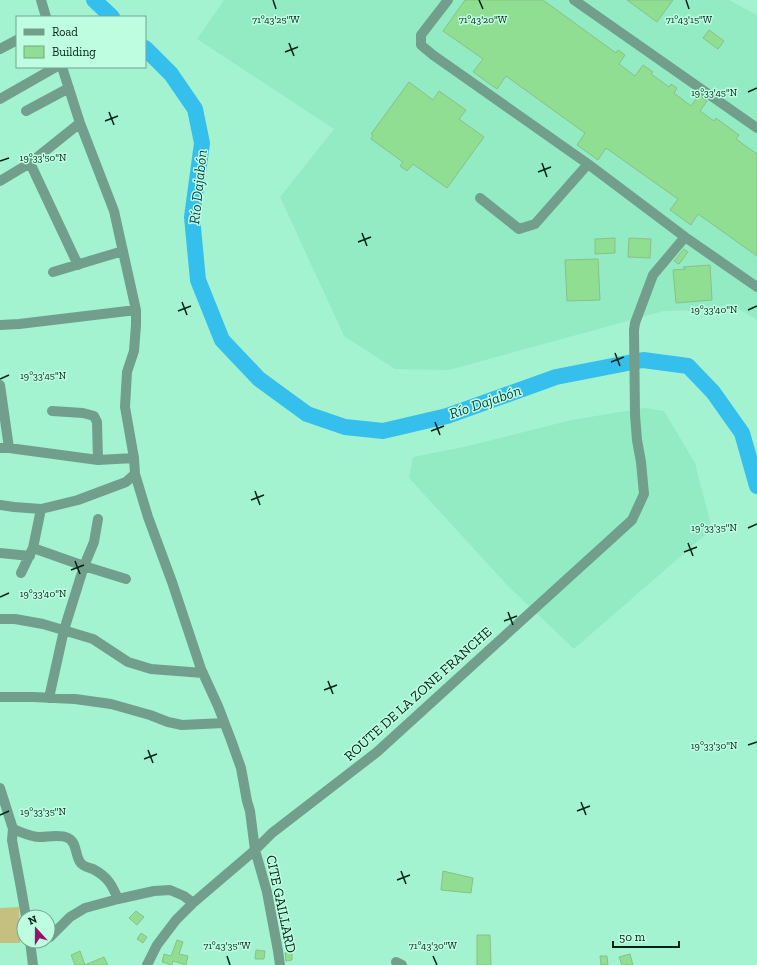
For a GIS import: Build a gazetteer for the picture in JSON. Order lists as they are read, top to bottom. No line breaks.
{"streets":{"street":["ROUTE DE LA ZONE FRANCHE","CITE GAILLARD"]},"crossings":[["ROUTE DE LA ZONE FRANCHE","CITE GAILLARD"]],"water":["Río Dajabón"],"legend":["Road","Building"],"scale_bar":"50 m","north":"top","coordinates":["71°43'20\"W","71°43'25\"W","71°43'15\"W","19°33'45\"N","19°33'50\"N","19°33'40\"N","19°33'35\"N","19°33'30\"N","71°43'35\"W","71°43'30\"W"]}
